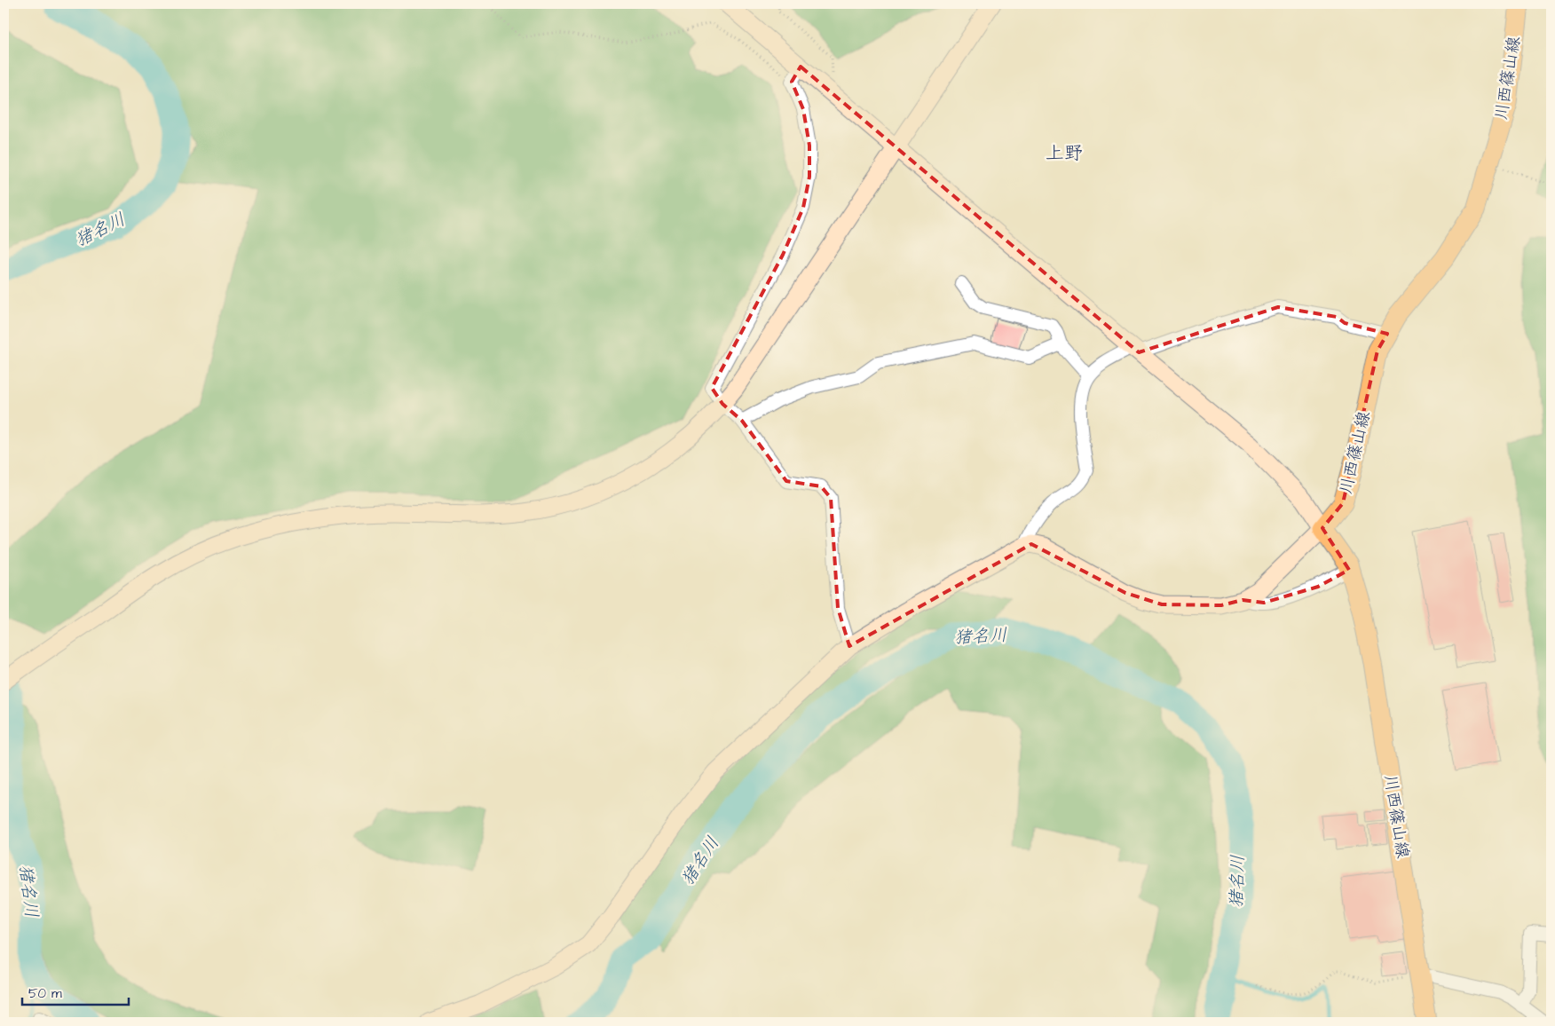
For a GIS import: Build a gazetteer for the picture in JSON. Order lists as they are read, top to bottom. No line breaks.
{"streets":{"main road":["川西篠山線"]},"districts":["上野"],"water":["猪名川"],"scale_bar":"50 m"}
